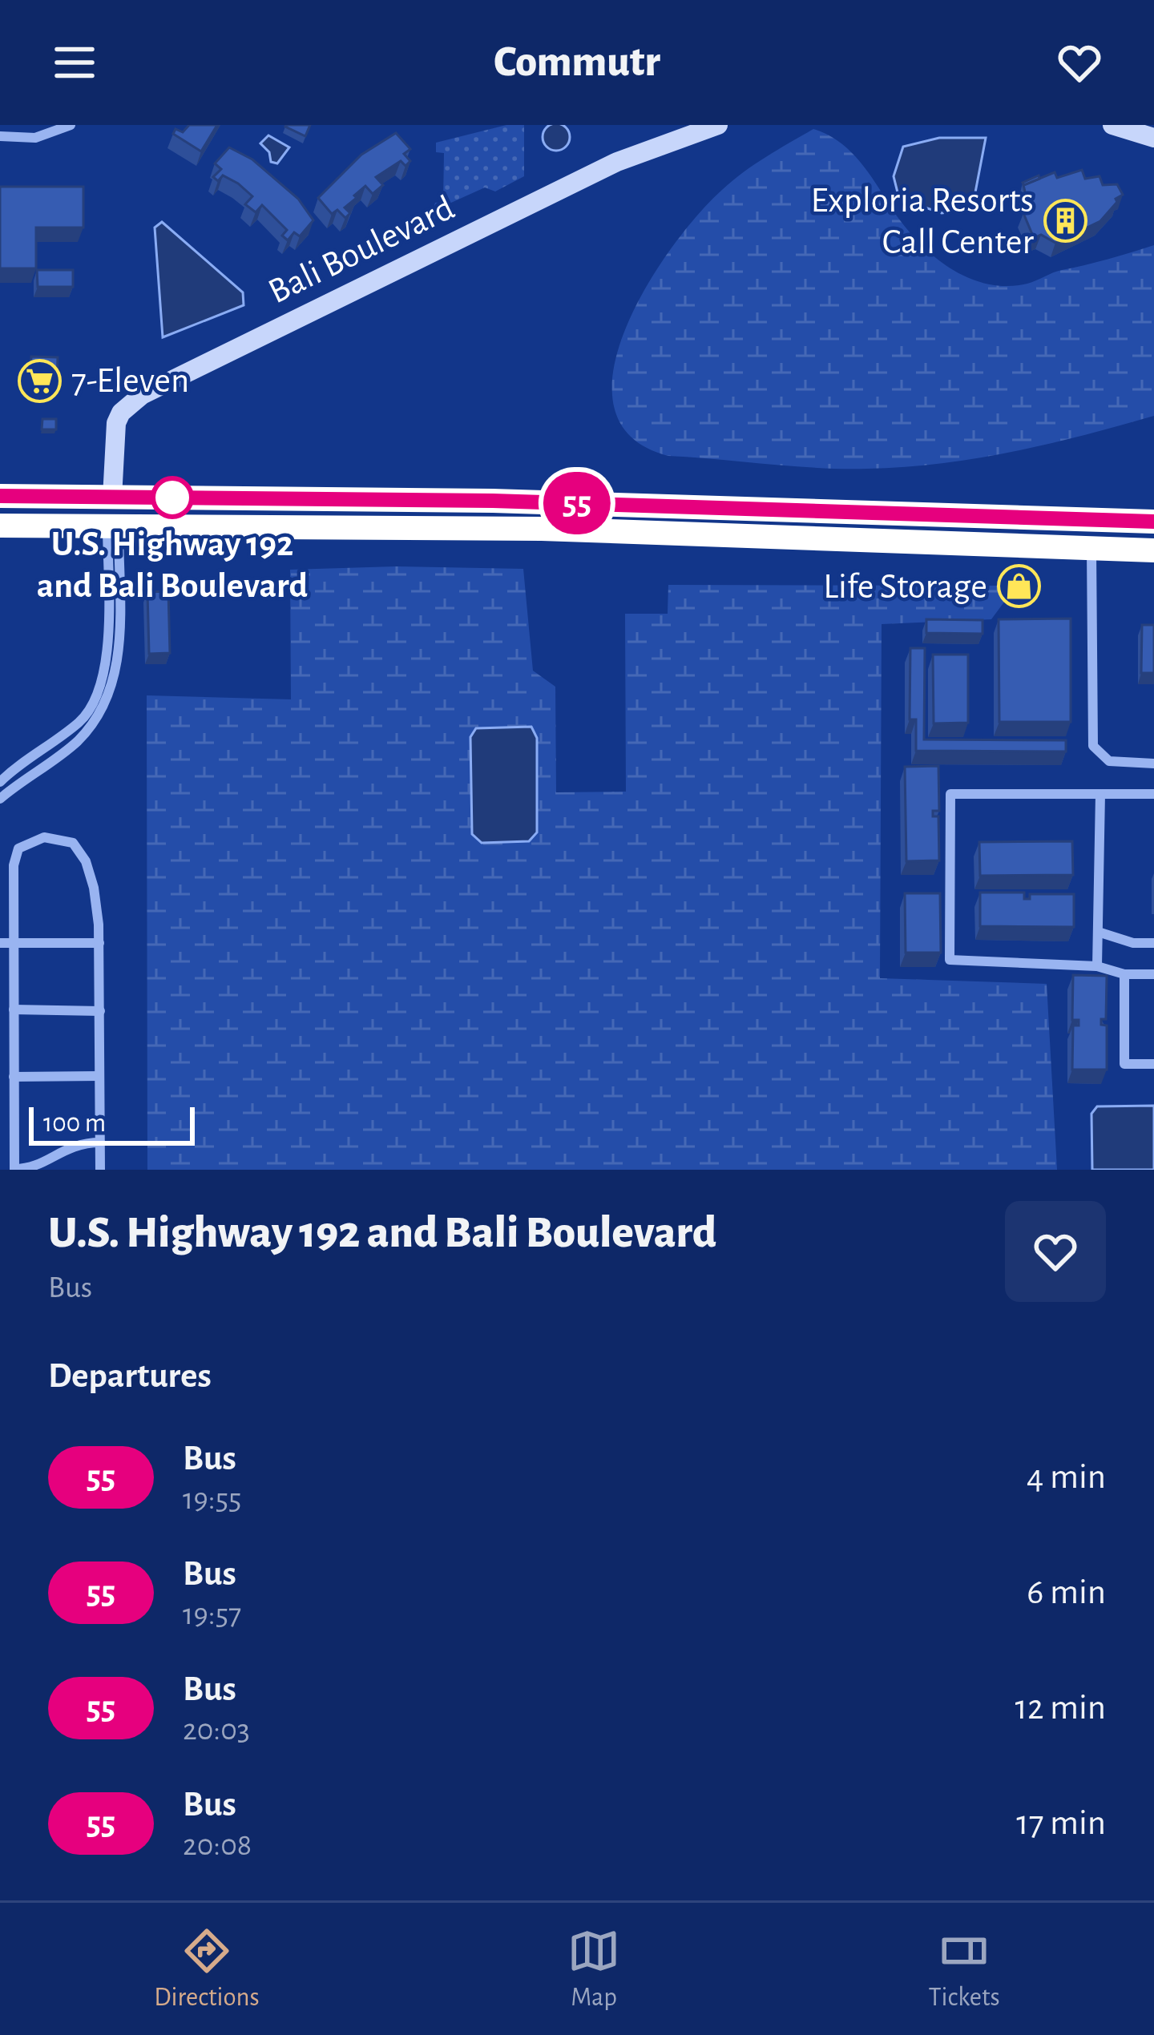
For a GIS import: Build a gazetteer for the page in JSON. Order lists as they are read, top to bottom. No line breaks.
{"streets":{"street":["Bali Boulevard"]},"places":{"building":["Exploria Resorts Call Center"],"supermarket":["7-Eleven"],"other":["U.S. Highway 192 and Bali Boulevard"],"shop":["Life Storage"]},"lines":["bus line 55"],"scale_bar":"100 m","page":{"header":"Commutr","on_map":"55","scale":"100 m","heading":[["U.S. Highway 192 and Bali Boulevard","Bus"],"Departures"],"list":[{"mark":"55","name":"Bus","note":"19:55","value":"4 min"},{"mark":"55","name":"Bus","note":"19:57","value":"6 min"},{"mark":"55","name":"Bus","note":"20:03","value":"12 min"},{"mark":"55","name":"Bus","note":"20:08","value":"17 min"}],"tabs":["Directions","Map","Tickets"]}}
